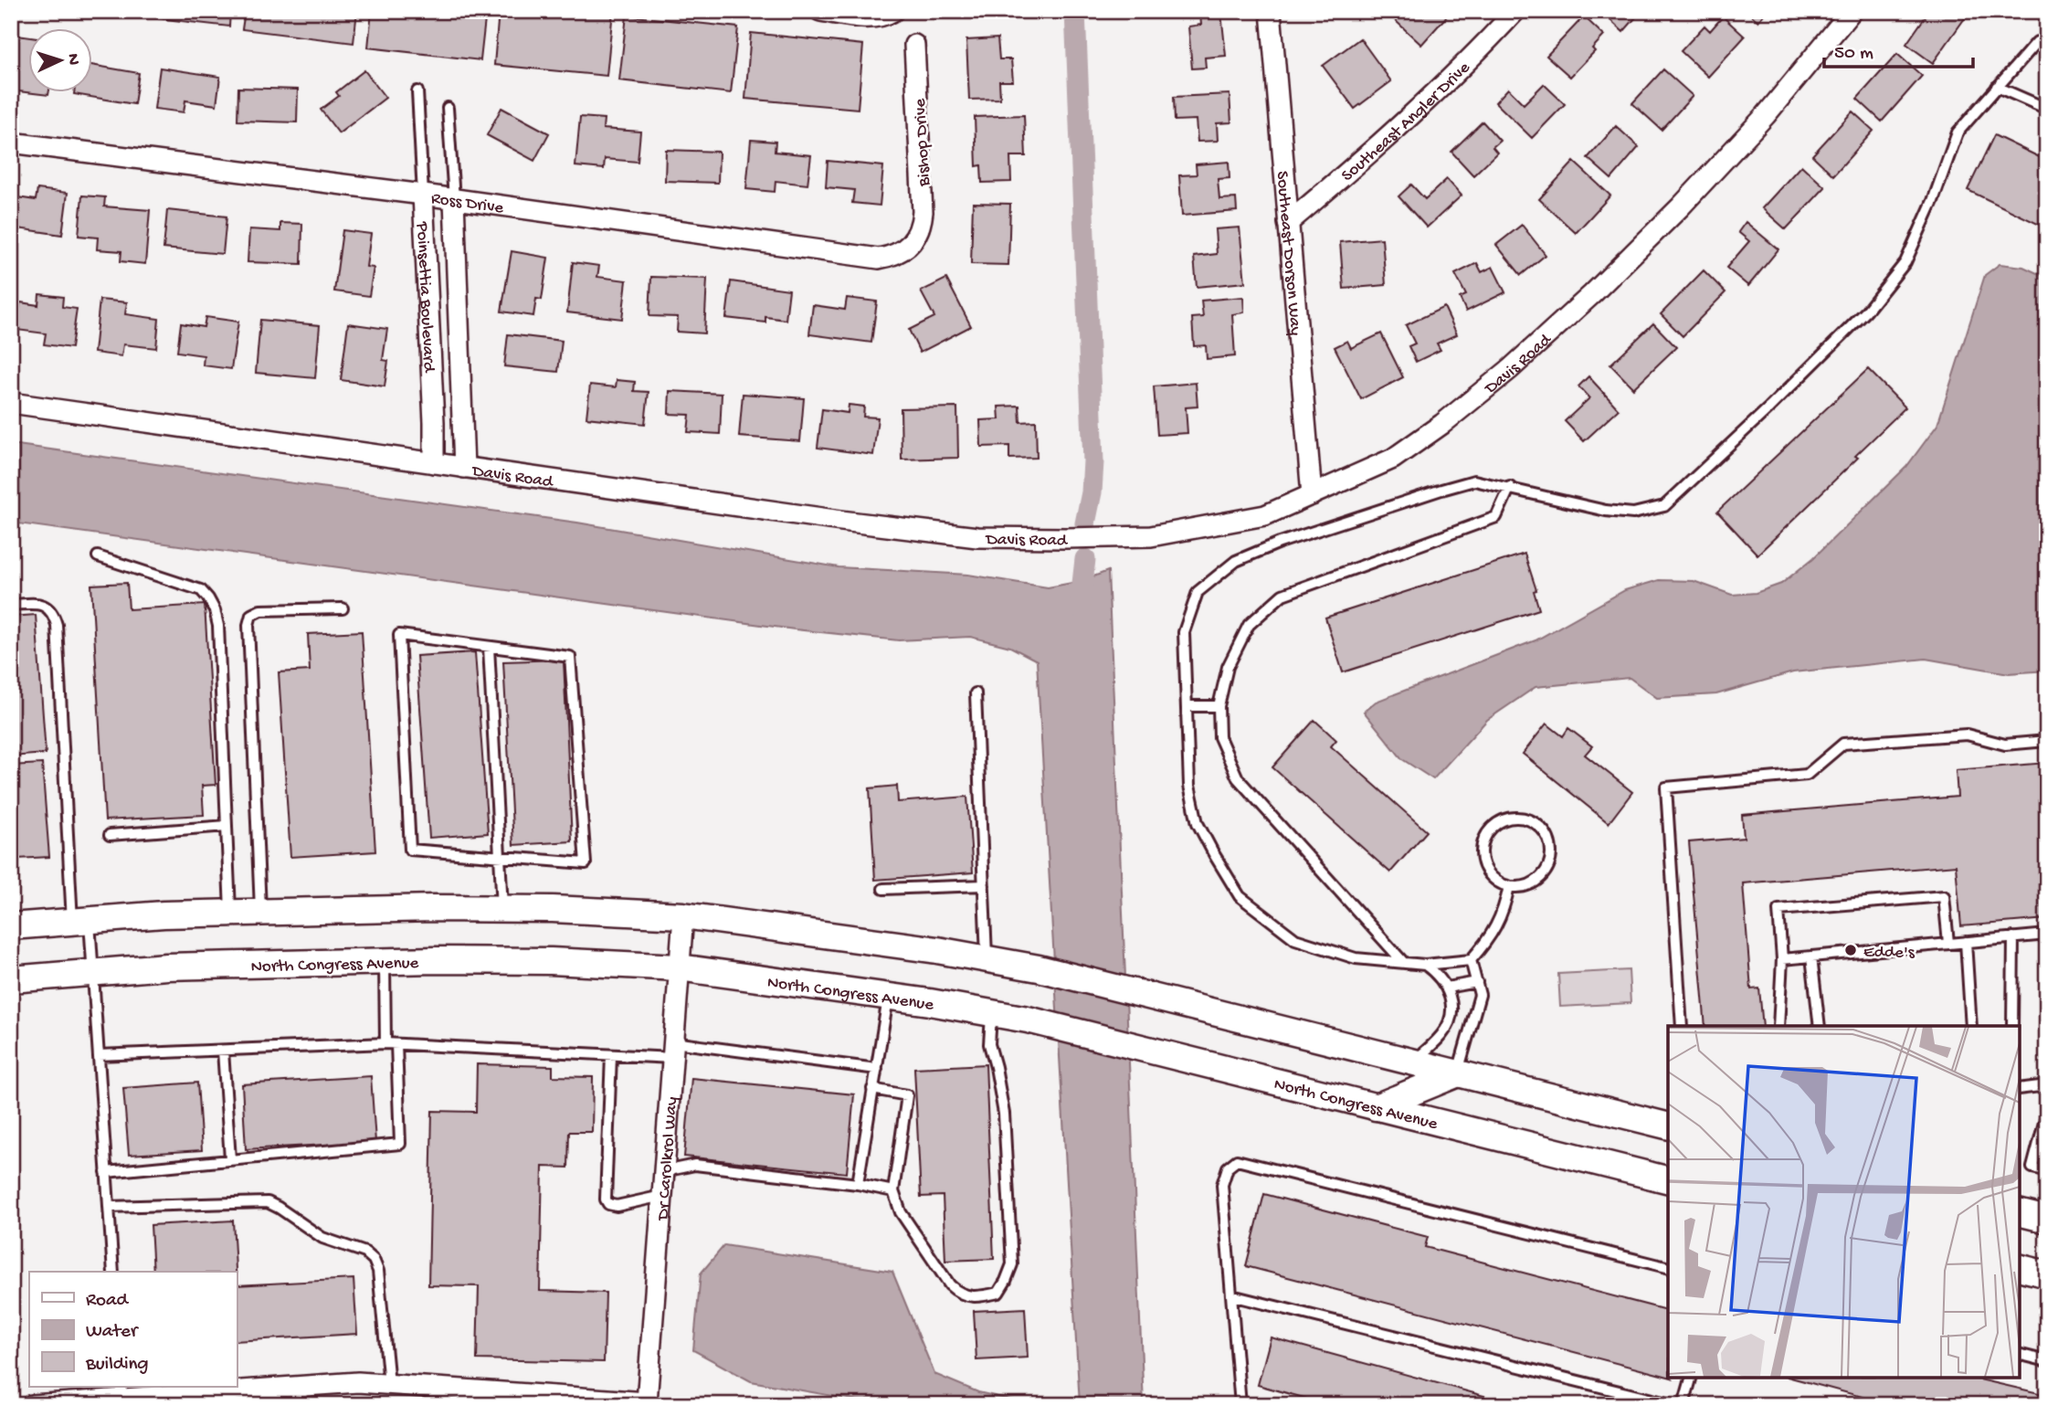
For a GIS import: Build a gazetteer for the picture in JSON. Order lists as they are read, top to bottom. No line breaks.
{"streets":{"main road":["North Congress Avenue"],"street":["Southeast Angler Drive","Bishop Drive","Ross Drive","Southeast Dorson Way","Poinsettia Boulevard","Davis Road","Dr Carolkrol Way"]},"crossings":[["Southeast Angler Drive","Southeast Dorson Way"],["Bishop Drive","Ross Drive"],["Ross Drive","Poinsettia Boulevard"],["Southeast Dorson Way","Davis Road"],["Poinsettia Boulevard","Davis Road"],["North Congress Avenue","Dr Carolkrol Way"]],"places":["Edde's"],"legend":["Road","Water","Building"],"scale_bar":"50 m","north":"right"}
